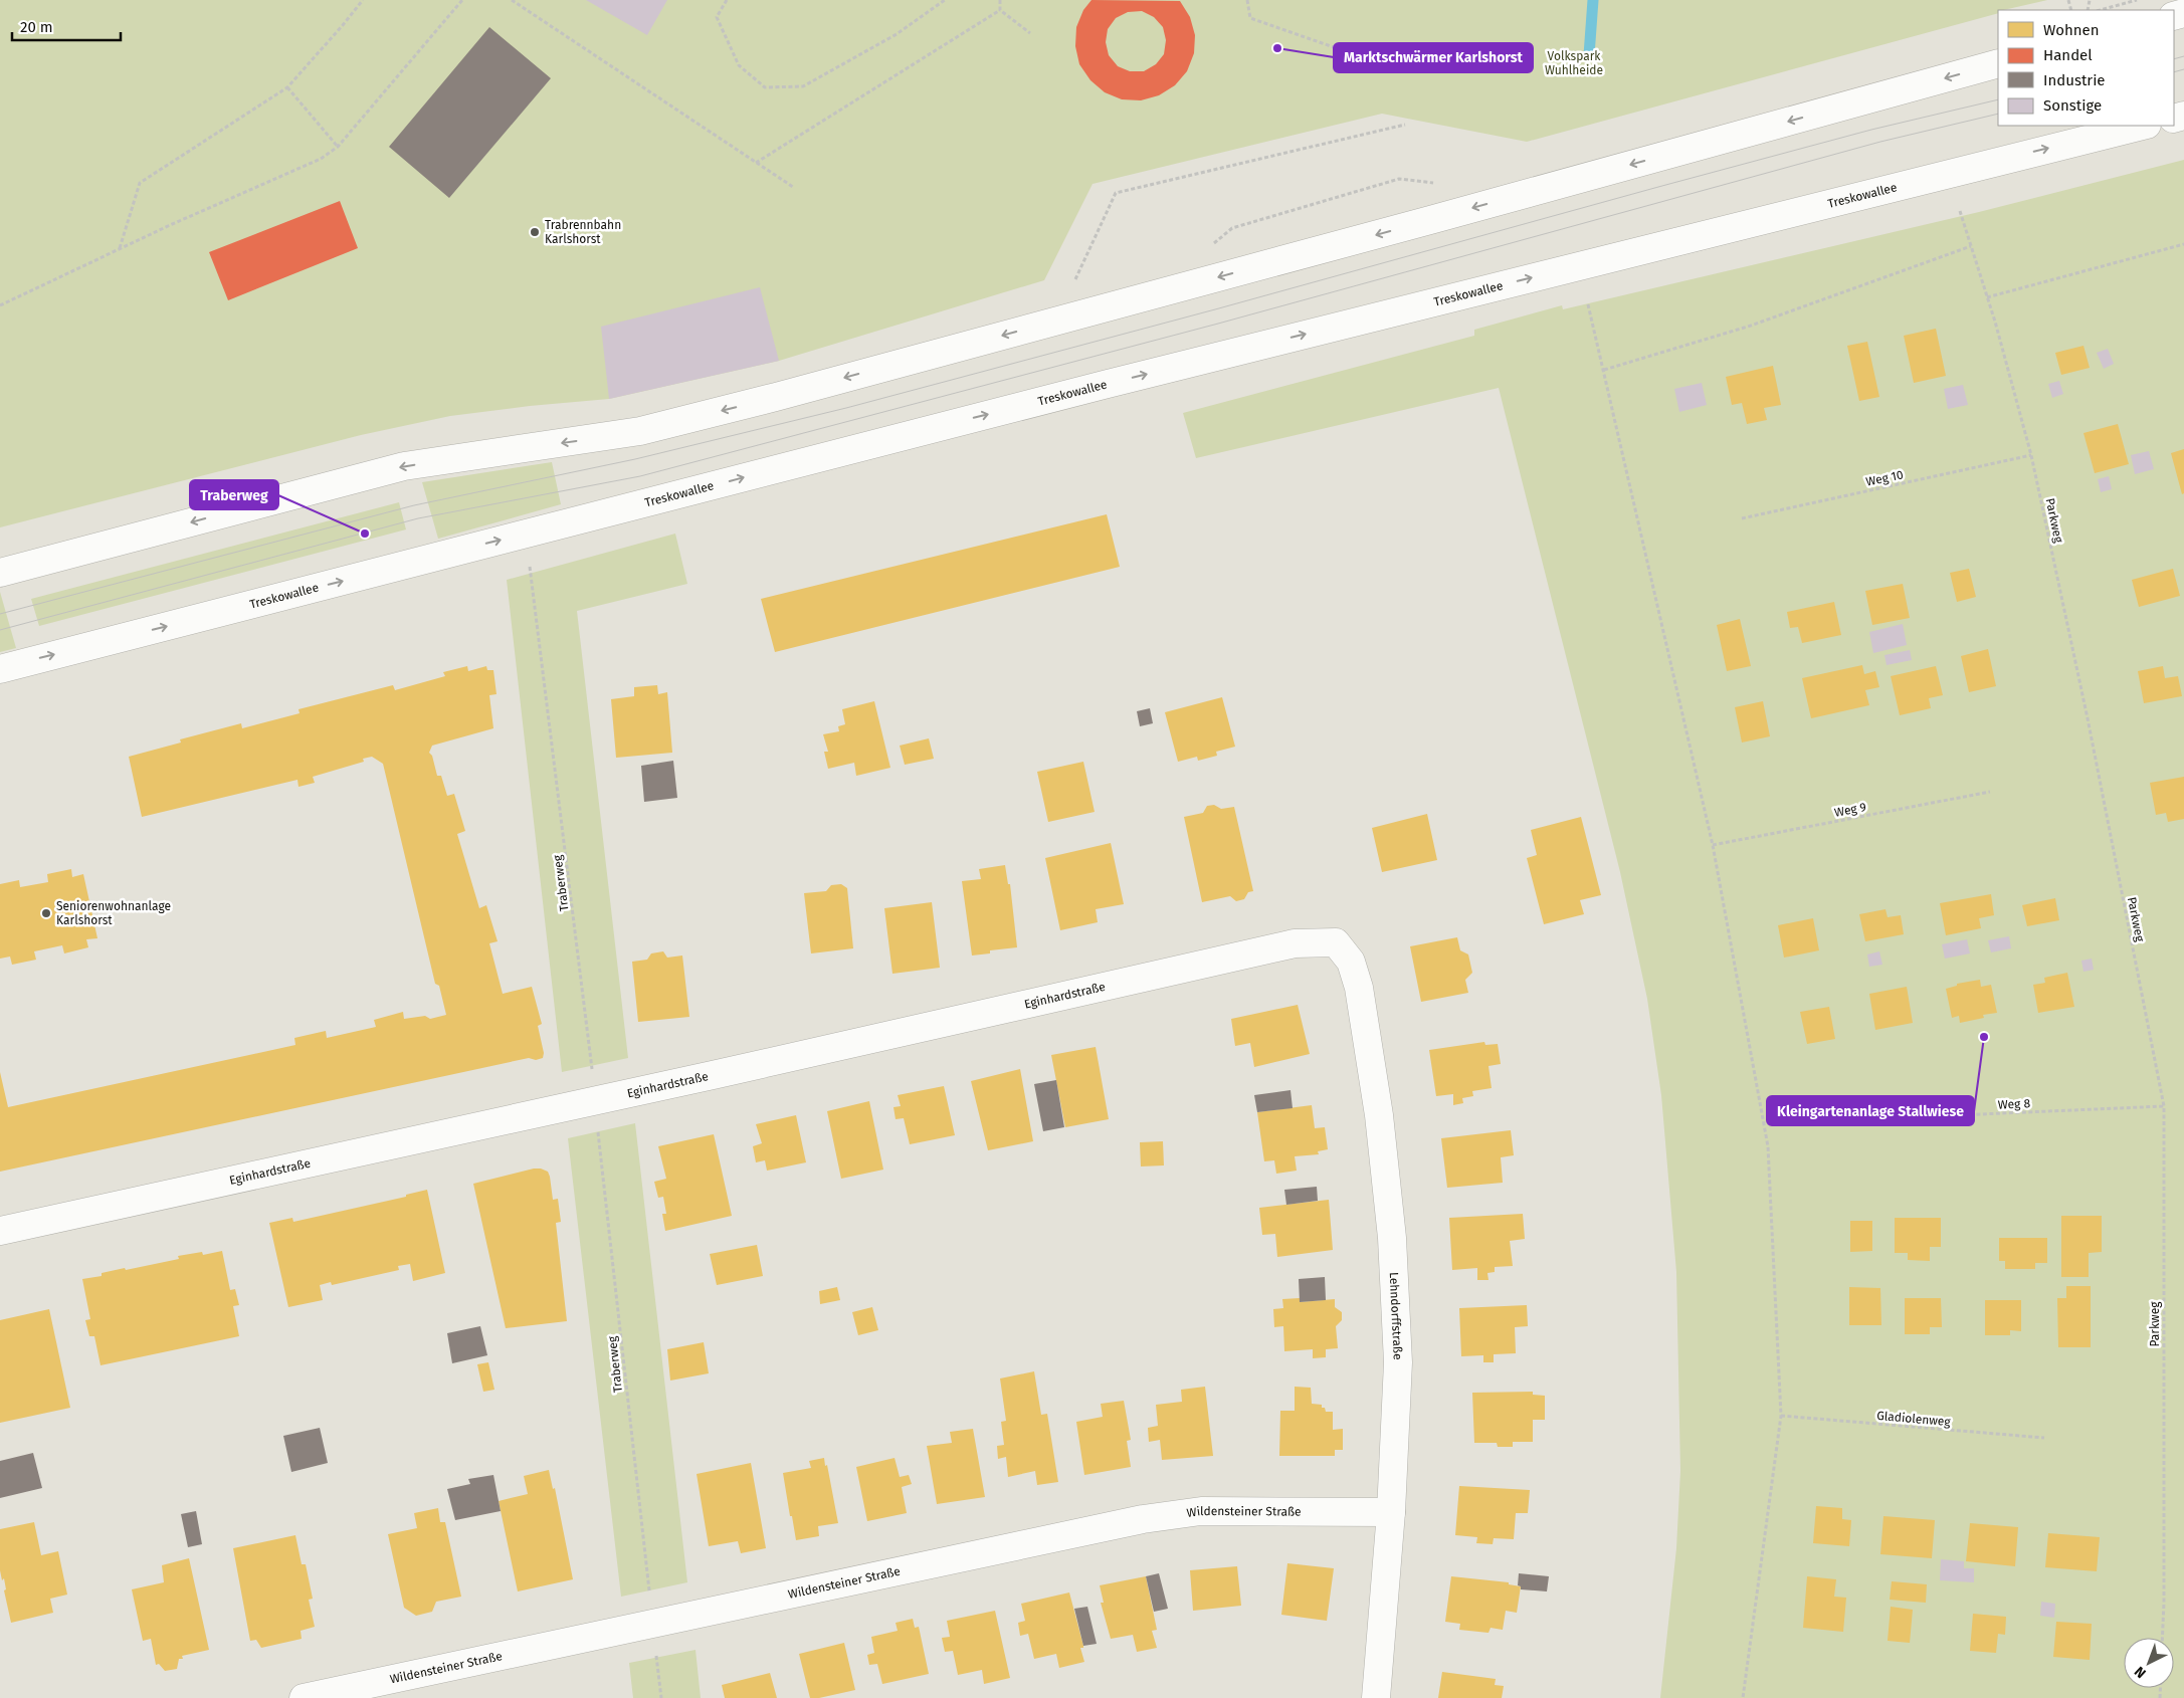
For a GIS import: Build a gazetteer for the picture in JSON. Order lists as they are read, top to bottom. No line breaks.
{"streets":{"main road":["Treskowallee","Eginhardstraße","Lehndorffstraße","Wildensteiner Straße"],"path":["Weg 10","Parkweg","Weg 9","Traberweg","Weg 8","Gladiolenweg"]},"crossings":[["Weg 10","Parkweg"],["Parkweg","Weg 8"],["Eginhardstraße","Lehndorffstraße"],["Lehndorffstraße","Wildensteiner Straße"]],"parks":["Volkspark Wuhlheide"],"places":["Marktschwärmer Karlshorst","Trabrennbahn Karlshorst","Traberweg","Seniorenwohnanlage Karlshorst","Kleingartenanlage Stallwiese"],"legend":["Wohnen","Handel","Industrie","Sonstige"],"scale_bar":"20 m","north":"bottom left"}
